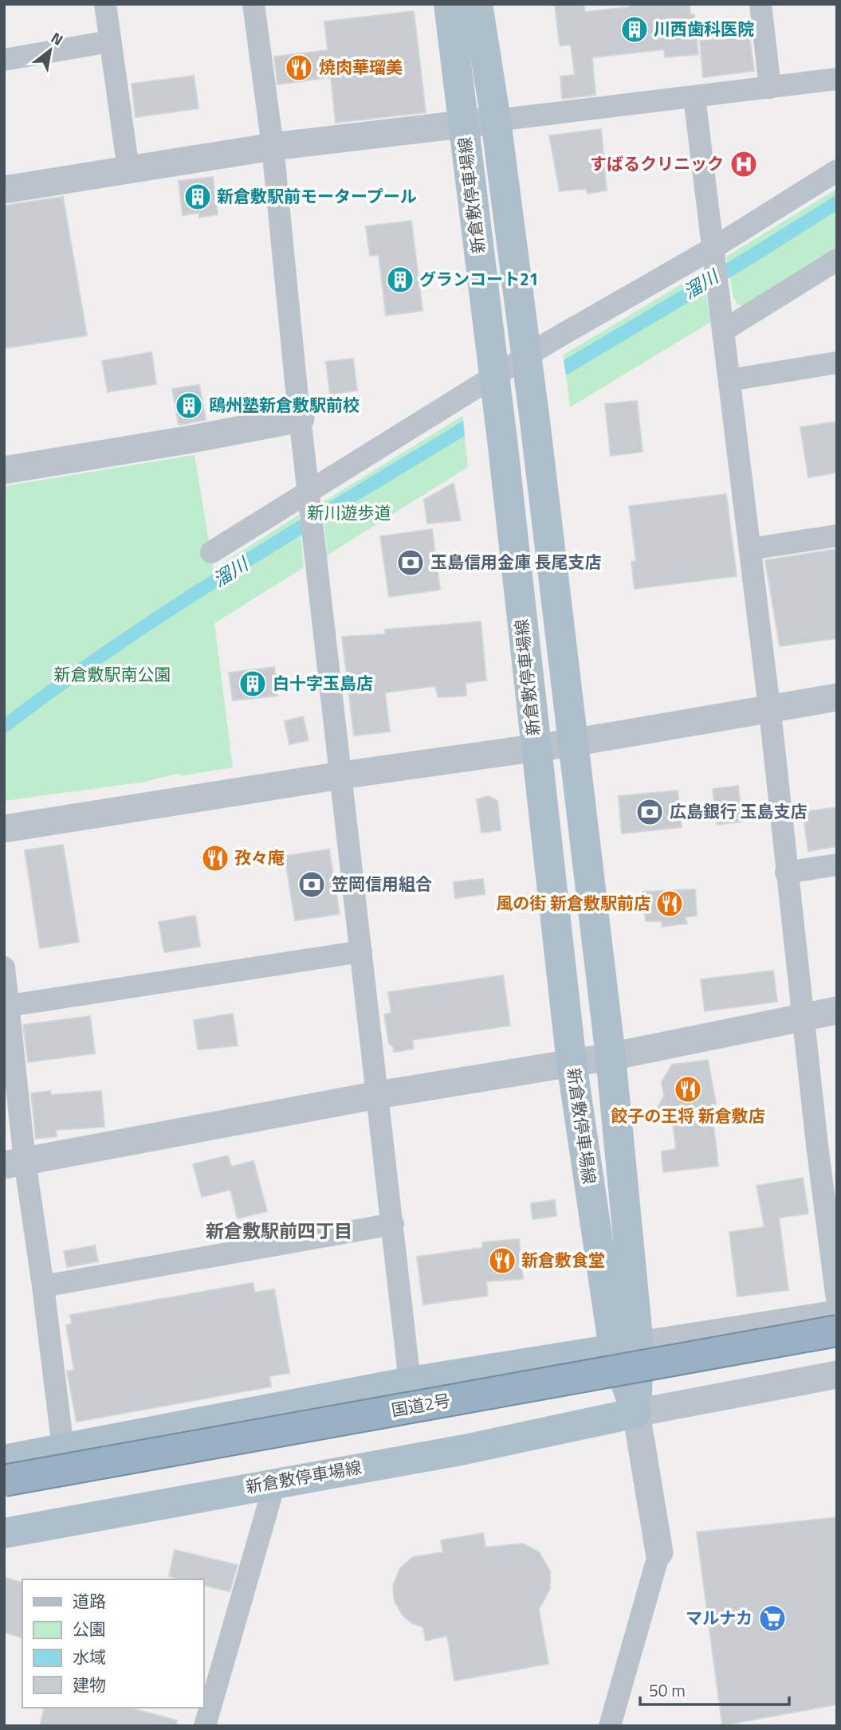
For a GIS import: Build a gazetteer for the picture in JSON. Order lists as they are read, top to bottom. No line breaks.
{"streets":{"highway":["国道2号"],"main road":["新倉敷停車場線"]},"districts":["新倉敷駅前四丁目"],"water":["溜川"],"parks":["新川遊歩道","新倉敷駅南公園"],"places":{"building":["川西歯科医院","新倉敷駅前モータープール","グランコート21","鴎州塾新倉敷駅前校","白十字玉島店"],"restaurant":["焼肉華瑠美","孜々庵","風の街 新倉敷駅前店","餃子の王将 新倉敷店","新倉敷食堂"],"hospital":["すばるクリニック"],"bank":["玉島信用金庫 長尾支店","広島銀行 玉島支店","笠岡信用組合"],"supermarket":["マルナカ"]},"legend":["道路","公園","水域","建物"],"scale_bar":"50 m","north":"top right"}
